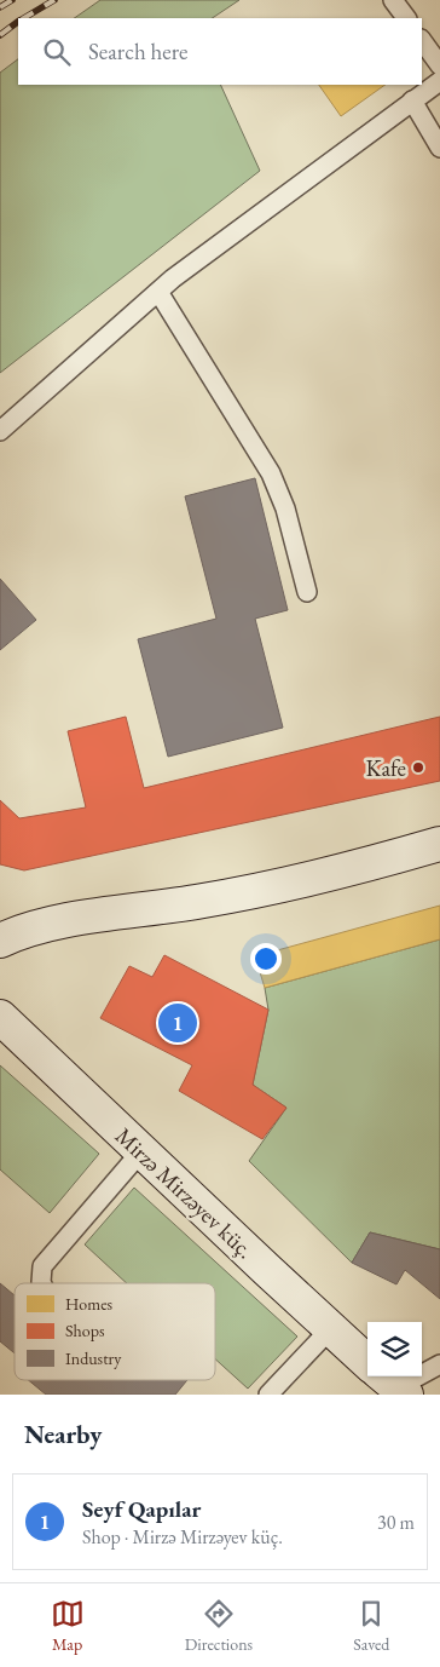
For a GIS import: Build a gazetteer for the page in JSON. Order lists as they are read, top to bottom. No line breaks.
{"streets":{"main road":["Mirzə Mirzəyev küç."]},"places":["Kafe"],"legend":["Homes","Shops","Industry"],"page":{"search":"Search here","pins":"1","heading":"Nearby","list":[{"mark":"1","name":"Seyf Qapılar","note":"Shop · Mirzə Mirzəyev küç.","value":"30 m"}],"nav":["Map","Directions","Saved"]}}
